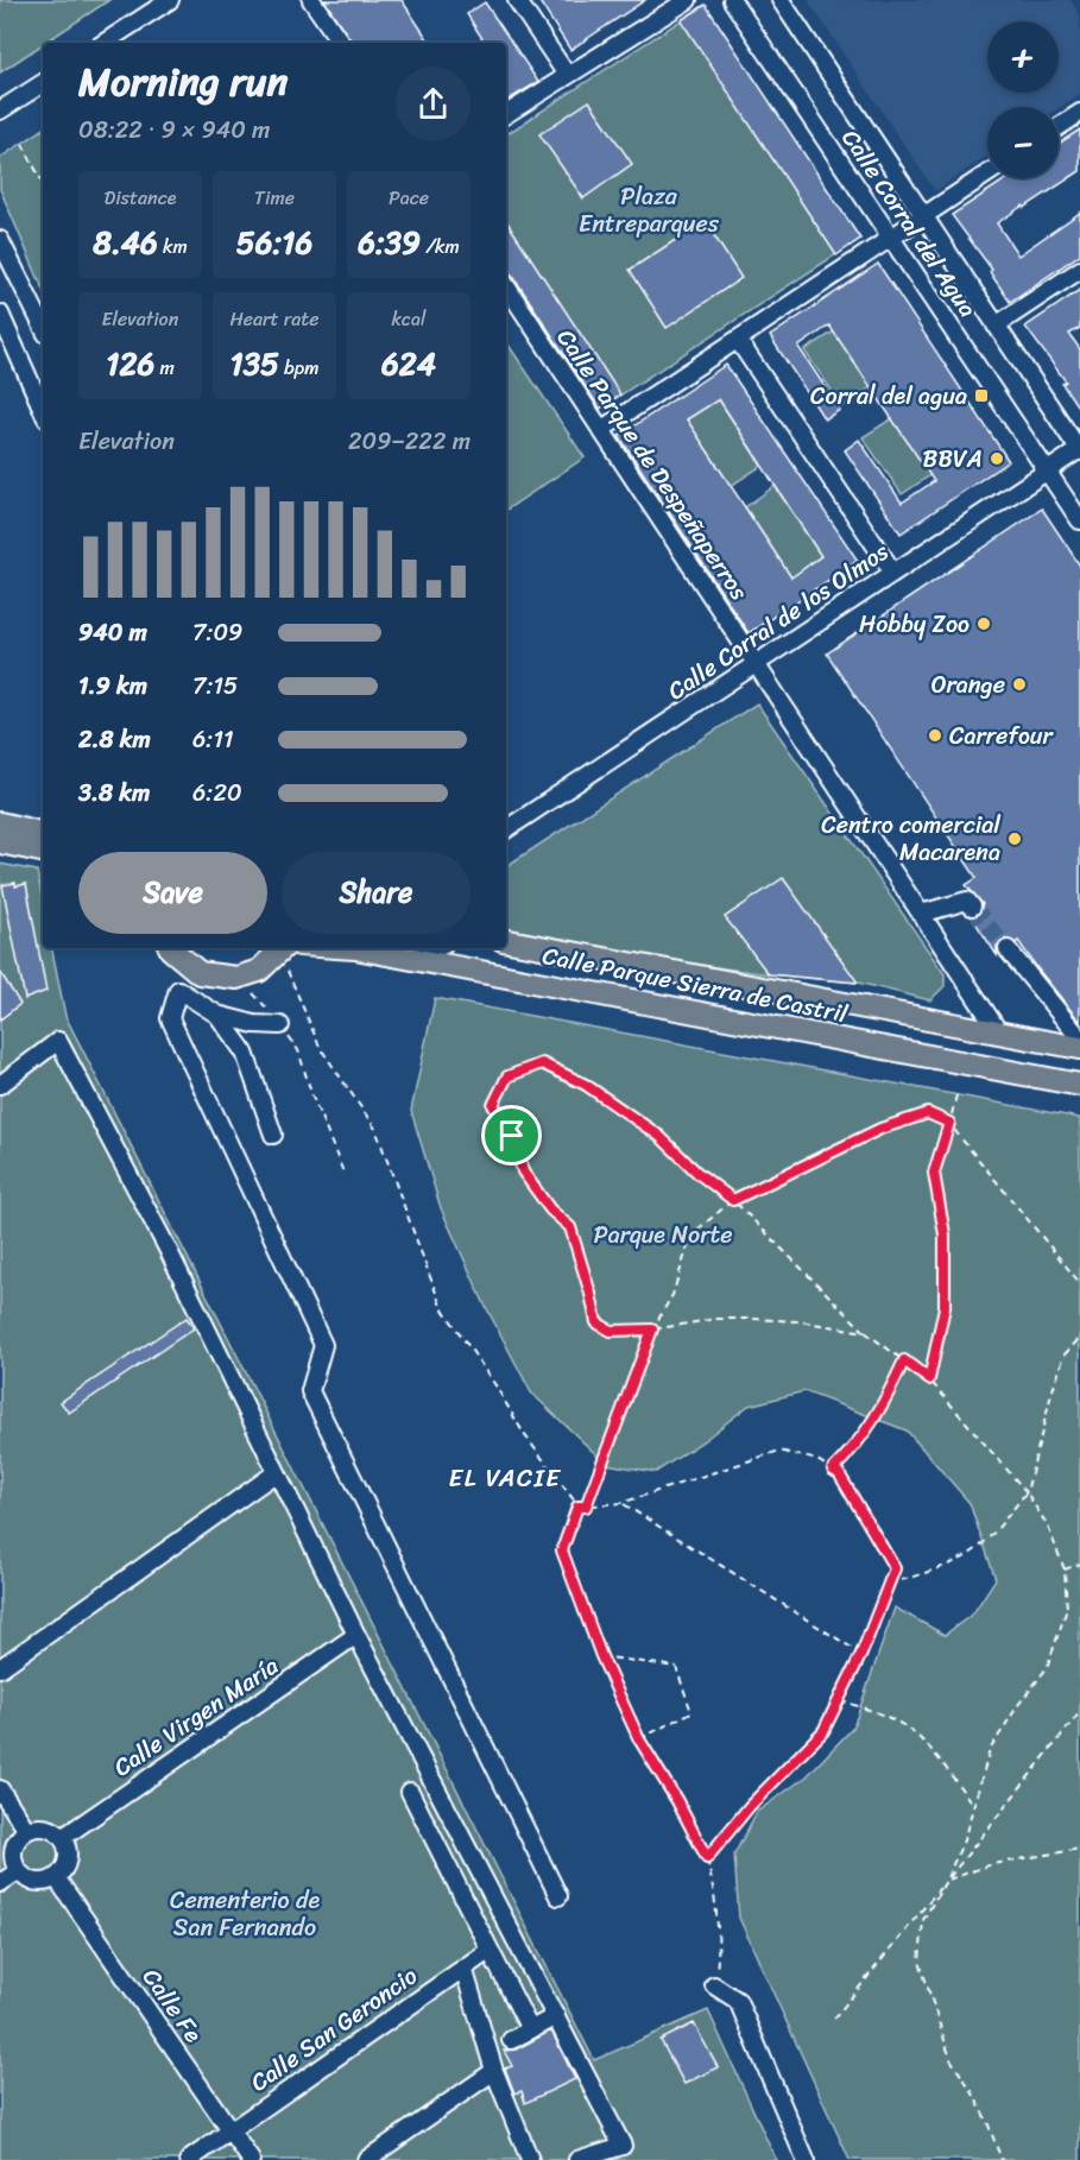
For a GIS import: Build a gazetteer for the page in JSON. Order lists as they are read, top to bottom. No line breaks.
{"streets":{"main road":["Calle Parque Sierra de Castril"],"street":["Calle Corral del Agua","Calle Parque de Despeñaperros","Calle Corral de los Olmos","Calle Virgen María","Calle Fe","Calle San Geroncio"]},"crossings":[["Calle Corral del Agua","Calle Corral de los Olmos"],["Calle Parque de Despeñaperros","Calle Corral de los Olmos"],["Calle Parque de Despeñaperros","Calle Parque Sierra de Castril"],["Calle Virgen María","Calle Fe"],["Calle Fe","Calle San Geroncio"]],"districts":["EL VACIE"],"parks":["Plaza Entreparques","Parque Norte","Cementerio de San Fernando"],"places":{"transit":["Corral del agua"],"other":["BBVA","Hobby Zoo","Orange","Carrefour","Centro comercial Macarena"]},"page":{"map_buttons":["+","−"],"heading":["Morning run","08:22 · 9 × 940 m"],"stats":[["Distance","8.46 km"],["Time","56:16"],["Pace","6:39 /km"],["Elevation","126 m"],["Heart rate","135 bpm"],["kcal","624"]],"chart":["Elevation","209–222 m"],"list":[{"name":"940 m","note":"7:09"},{"name":"1.9 km","note":"7:15"},{"name":"2.8 km","note":"6:11"},{"name":"3.8 km","note":"6:20"}],"buttons":["Save","Share"]}}
